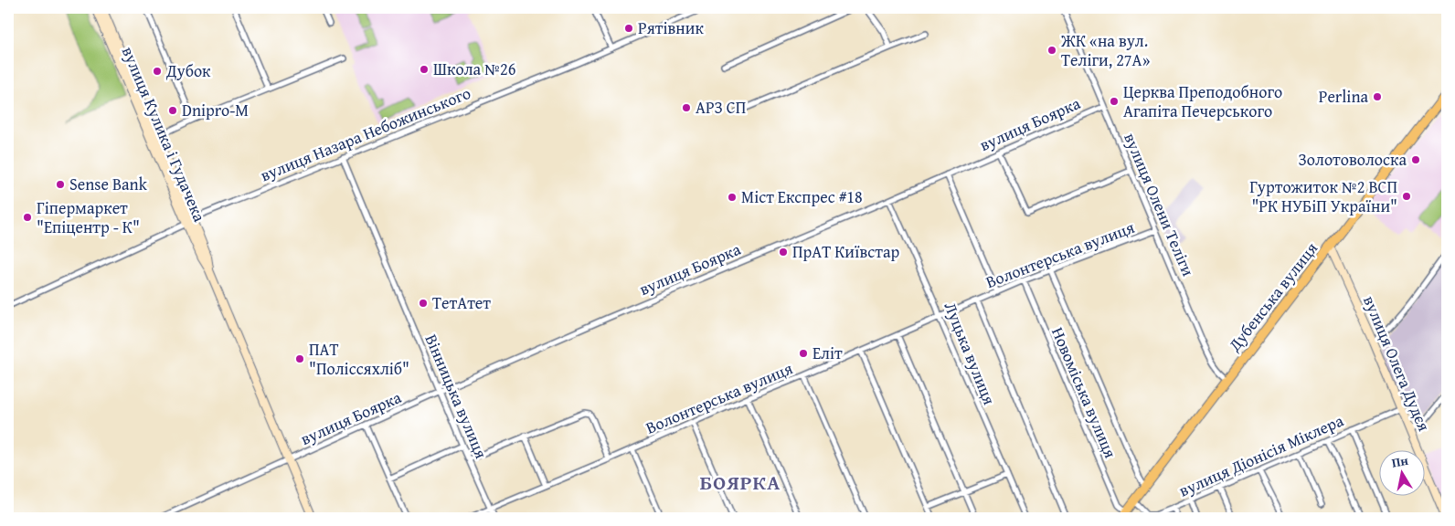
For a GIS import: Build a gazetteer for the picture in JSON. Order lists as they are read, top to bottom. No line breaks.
{"streets":{"main road":["вулиця Кулика і Гудачека","Дубенська вулиця","вулиця Олега Дудєя"],"street":["вулиця Боярка","вулиця Назара Небожинського","вулиця Олени Теліги","Волонтерська вулиця","Луцька вулиця","Новоміська вулиця","Вінницька вулиця","вулиця Діонісія Міклера"]},"crossings":[["вулиця Боярка","вулиця Кулика і Гудачека"],["вулиця Боярка","вулиця Олени Теліги"],["вулиця Боярка","Луцька вулиця"],["вулиця Боярка","Вінницька вулиця"],["вулиця Кулика і Гудачека","вулиця Назара Небожинського"],["вулиця Назара Небожинського","Вінницька вулиця"],["вулиця Олени Теліги","Волонтерська вулиця"],["вулиця Олени Теліги","Дубенська вулиця"],["Волонтерська вулиця","Луцька вулиця"],["Волонтерська вулиця","Новоміська вулиця"],["Волонтерська вулиця","Вінницька вулиця"],["Дубенська вулиця","вулиця Олега Дудєя"],["Дубенська вулиця","Новоміська вулиця"],["Дубенська вулиця","вулиця Діонісія Міклера"],["вулиця Олега Дудєя","вулиця Діонісія Міклера"]],"districts":["БОЯРКА"],"places":["Рятівник","ЖК «на вул. Теліги, 27А»","Школа №26","Дубок","Perlina","Церква Преподобного Агапіта Печерського","АРЗ СП","Dnipro-M","Золотоволоска","Sense Bank","Гуртожиток №2 ВСП \"РК НУБіП України\"","Міст Експрес #18","Гіпермаркет \"Епіцентр - К\"","ПрАТ Київстар","ТетАтет","Еліт","ПАТ \"Поліссяхліб\""],"north":"top"}
